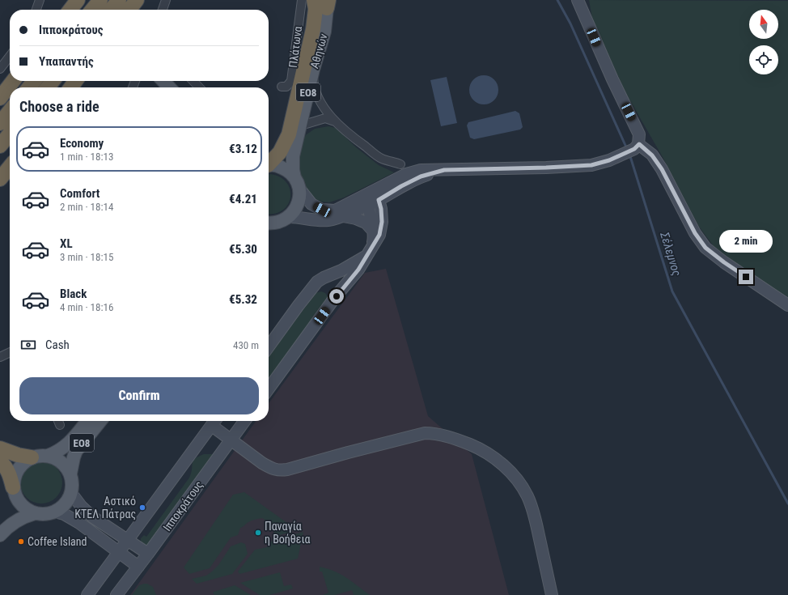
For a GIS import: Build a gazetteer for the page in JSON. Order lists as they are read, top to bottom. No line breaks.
{"streets":{"main road":["Αθηνών","ΕΟ8"],"street":["Πλάτωνα","Ιπποκράτους"]},"water":["Σέλεμνος"],"places":["Αστικό ΚΤΕΛ Πάτρας","Παναγία η Βοήθεια","Coffee Island"],"north":"top","page":{"banner":["Ιπποκράτους","Υπαπαντής"],"heading":"Choose a ride","list":[{"name":"Economy","note":"1 min · 18:13","value":"€3.12"},{"name":"Comfort","note":"2 min · 18:14","value":"€4.21"},{"name":"XL","note":"3 min · 18:15","value":"€5.30"},{"name":"Black","note":"4 min · 18:16","value":"€5.32"}],"bubble":"2 min","pay":["Cash","430 m"],"buttons":"Confirm"}}
